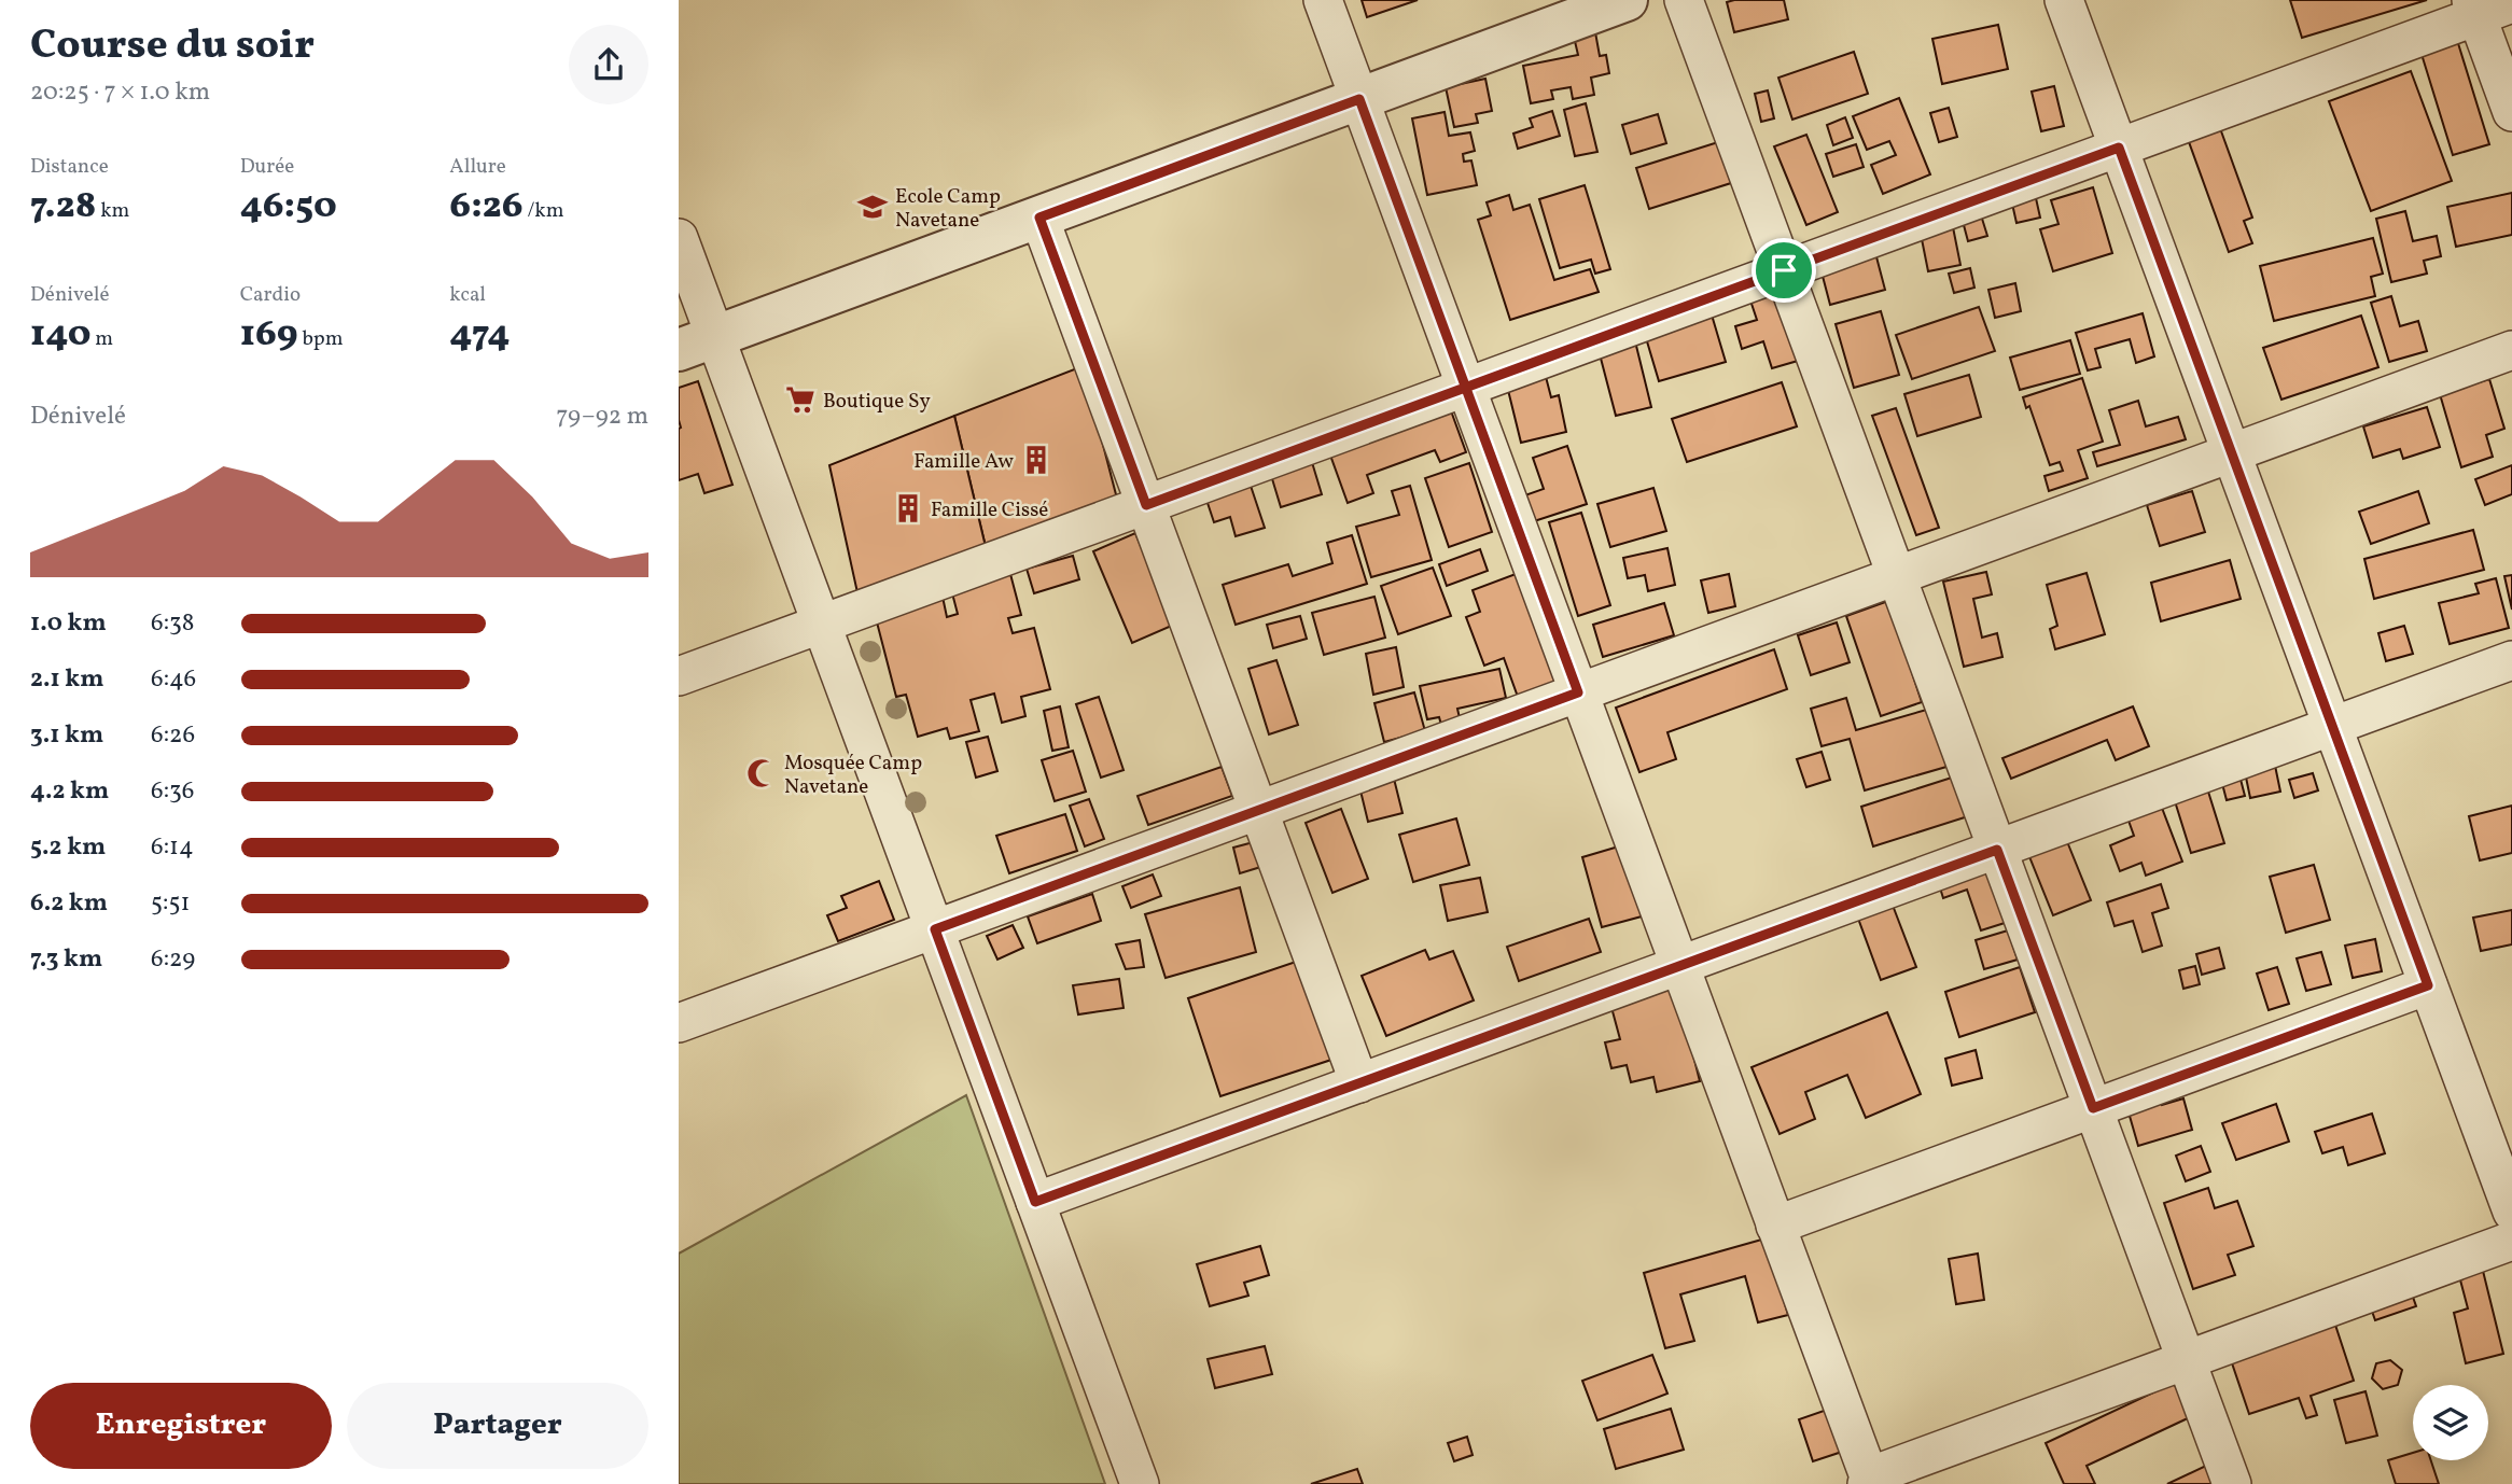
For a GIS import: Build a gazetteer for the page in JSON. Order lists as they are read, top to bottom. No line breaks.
{"places":{"school or university":["Ecole Camp Navetane"],"supermarket":["Boutique Sy"],"building":["Famille Aw","Famille Cissé"],"mosque":["Mosquée Camp Navetane"]},"page":{"heading":["Course du soir","20:25 · 7 × 1.0 km"],"stats":[["Distance","7.28 km"],["Durée","46:50"],["Allure","6:26 /km"],["Dénivelé","140 m"],["Cardio","169 bpm"],["kcal","474"]],"chart":["Dénivelé","79–92 m"],"list":[{"name":"1.0 km","note":"6:38"},{"name":"2.1 km","note":"6:46"},{"name":"3.1 km","note":"6:26"},{"name":"4.2 km","note":"6:36"},{"name":"5.2 km","note":"6:14"},{"name":"6.2 km","note":"5:51"},{"name":"7.3 km","note":"6:29"}],"buttons":["Enregistrer","Partager"]}}
